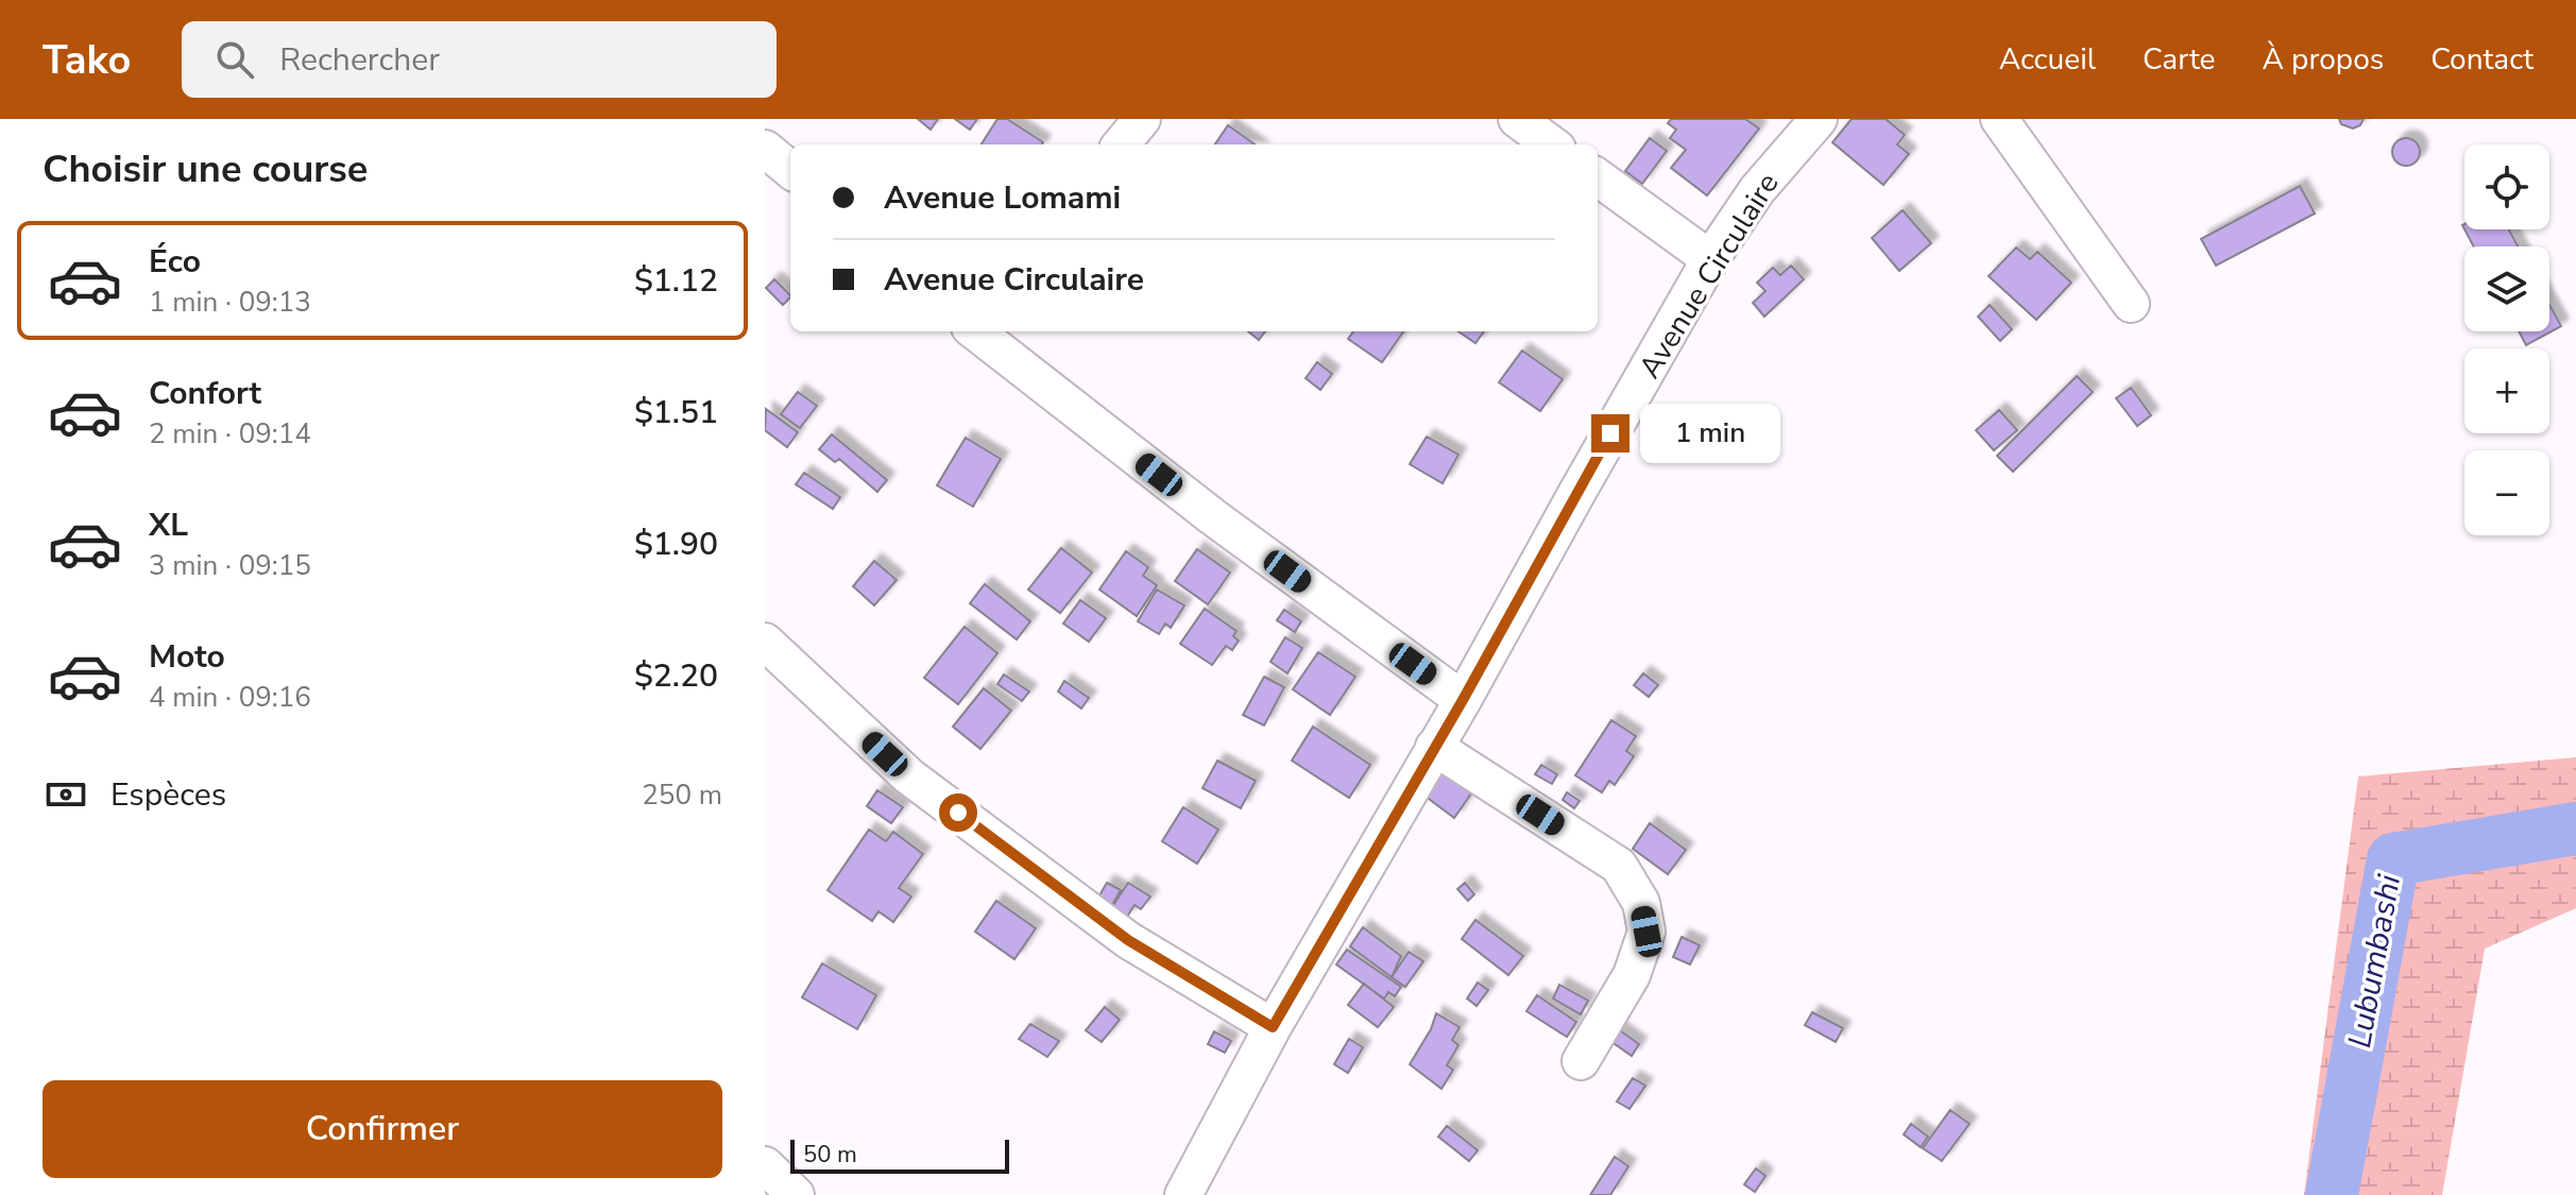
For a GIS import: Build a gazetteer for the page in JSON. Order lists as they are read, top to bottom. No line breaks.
{"streets":{"street":["Avenue Circulaire"]},"water":["Lubumbashi"],"scale_bar":"50 m","page":{"header":"Tako","search":"Rechercher","nav":["Accueil","Carte","À propos","Contact"],"heading":"Choisir une course","map_buttons":["+","−"],"banner":["Avenue Lomami","Avenue Circulaire"],"list":[{"name":"Éco","note":"1 min · 09:13","value":"$1.12"},{"name":"Confort","note":"2 min · 09:14","value":"$1.51"},{"name":"XL","note":"3 min · 09:15","value":"$1.90"},{"name":"Moto","note":"4 min · 09:16","value":"$2.20"}],"bubble":"1 min","pay":["Espèces","250 m"],"buttons":"Confirmer","scale":"50 m"}}
